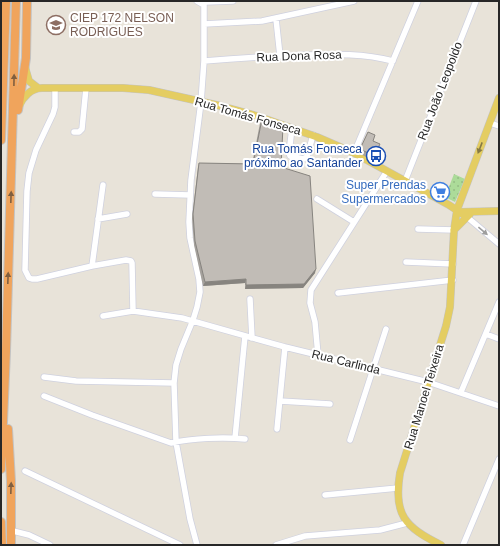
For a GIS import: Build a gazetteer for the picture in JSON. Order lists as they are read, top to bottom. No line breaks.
{"streets":{"main road":["Rua Tomás Fonseca","Rua Manoel Teixeira"],"street":["Rua Dona Rosa","Rua João Leopoldo","Rua Carlinda"]},"crossings":[["Rua João Leopoldo","Rua Tomás Fonseca"],["Rua Tomás Fonseca","Rua Manoel Teixeira"],["Rua Carlinda","Rua Manoel Teixeira"]],"places":{"school or university":["CIEP 172 NELSON RODRIGUES"],"bus stop":["Rua Tomás Fonseca próximo ao Santander"],"supermarket":["Super Prendas Supermercados"]}}
